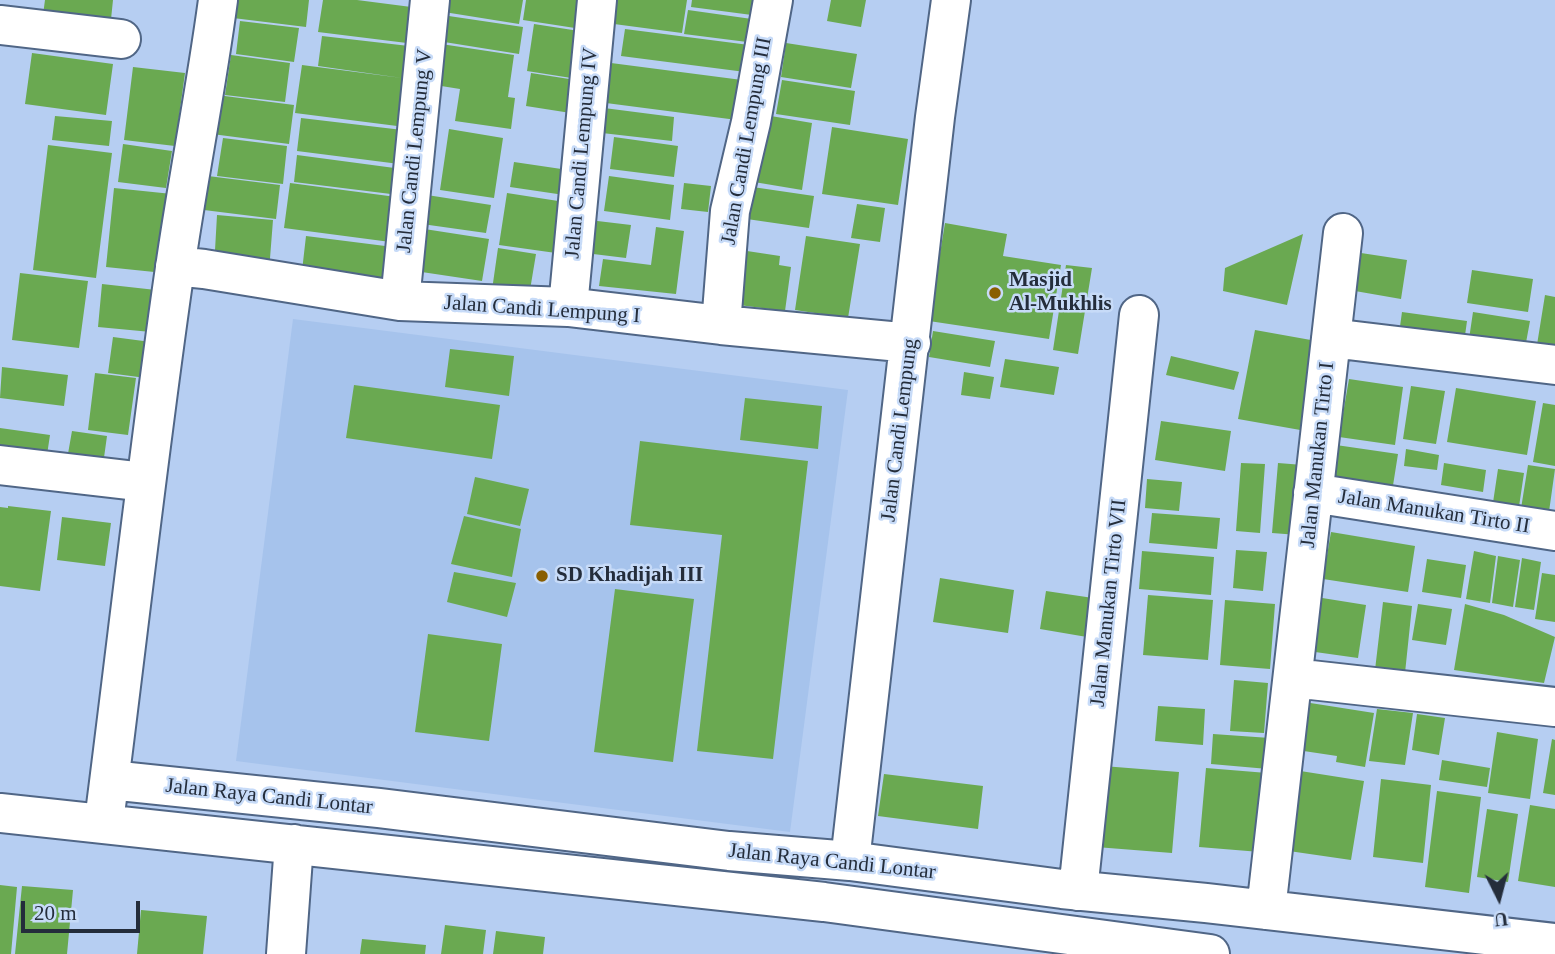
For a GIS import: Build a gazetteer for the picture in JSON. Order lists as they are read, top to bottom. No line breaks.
{"streets":{"street":["Jalan Candi Lempung III","Jalan Candi Lempung V","Jalan Candi Lempung IV","Jalan Candi Lempung I","Jalan Candi Lempung","Jalan Manukan Tirto I","Jalan Manukan Tirto II","Jalan Manukan Tirto VII","Jalan Raya Candi Lontar"]},"crossings":[["Jalan Candi Lempung III","Jalan Candi Lempung I"],["Jalan Candi Lempung V","Jalan Candi Lempung I"],["Jalan Candi Lempung IV","Jalan Candi Lempung I"],["Jalan Candi Lempung I","Jalan Candi Lempung"],["Jalan Candi Lempung","Jalan Raya Candi Lontar"],["Jalan Manukan Tirto I","Jalan Manukan Tirto II"],["Jalan Manukan Tirto I","Jalan Raya Candi Lontar"],["Jalan Manukan Tirto VII","Jalan Raya Candi Lontar"]],"places":["Masjid Al-Mukhlis","SD Khadijah III"],"scale_bar":"20 m","north":"bottom"}
